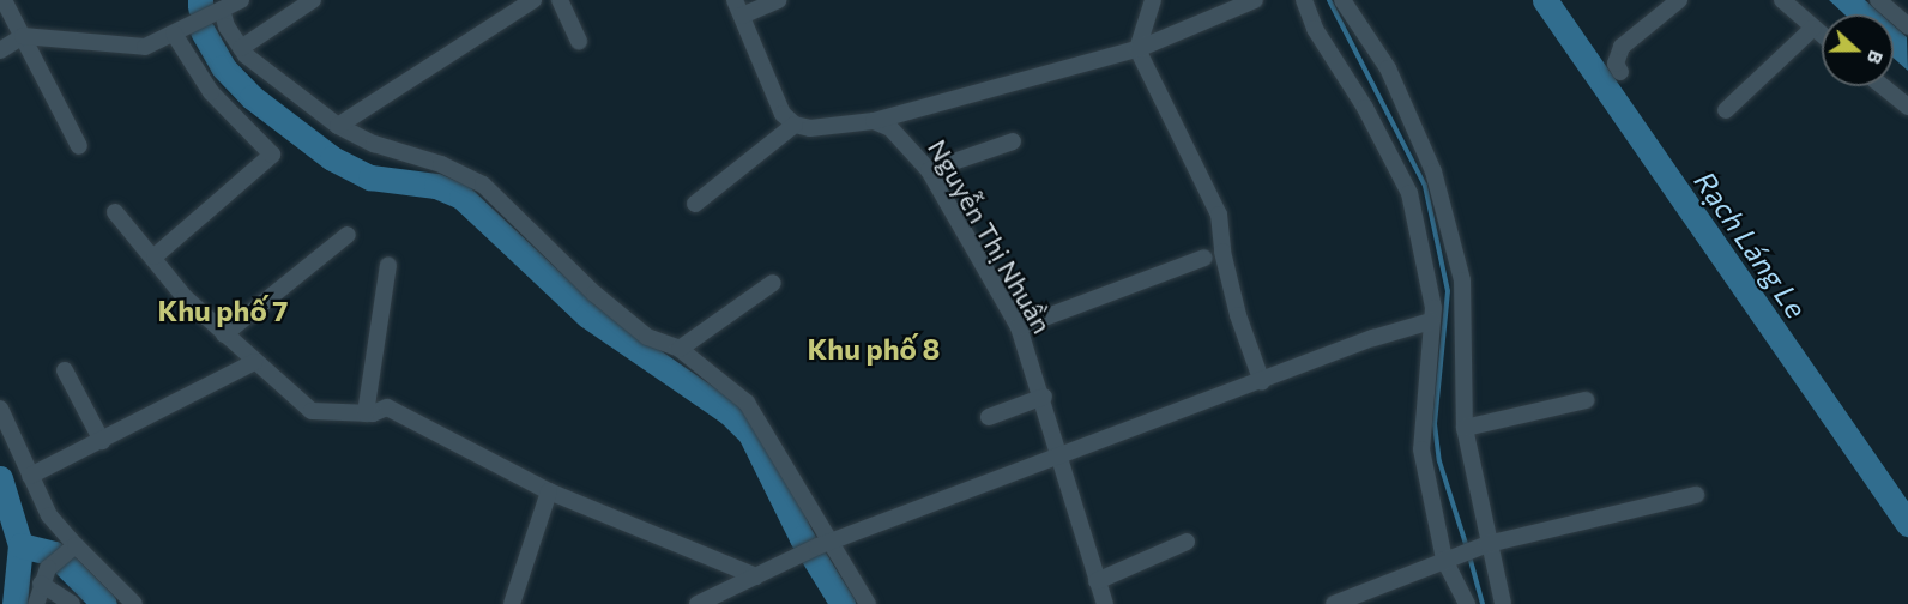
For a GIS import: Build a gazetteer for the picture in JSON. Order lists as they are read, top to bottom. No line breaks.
{"streets":{"street":["Nguyễn Thị Nhuần"]},"districts":["Khu phố 7","Khu phố 8"],"water":["Rạch Láng Le"],"north":"right"}
